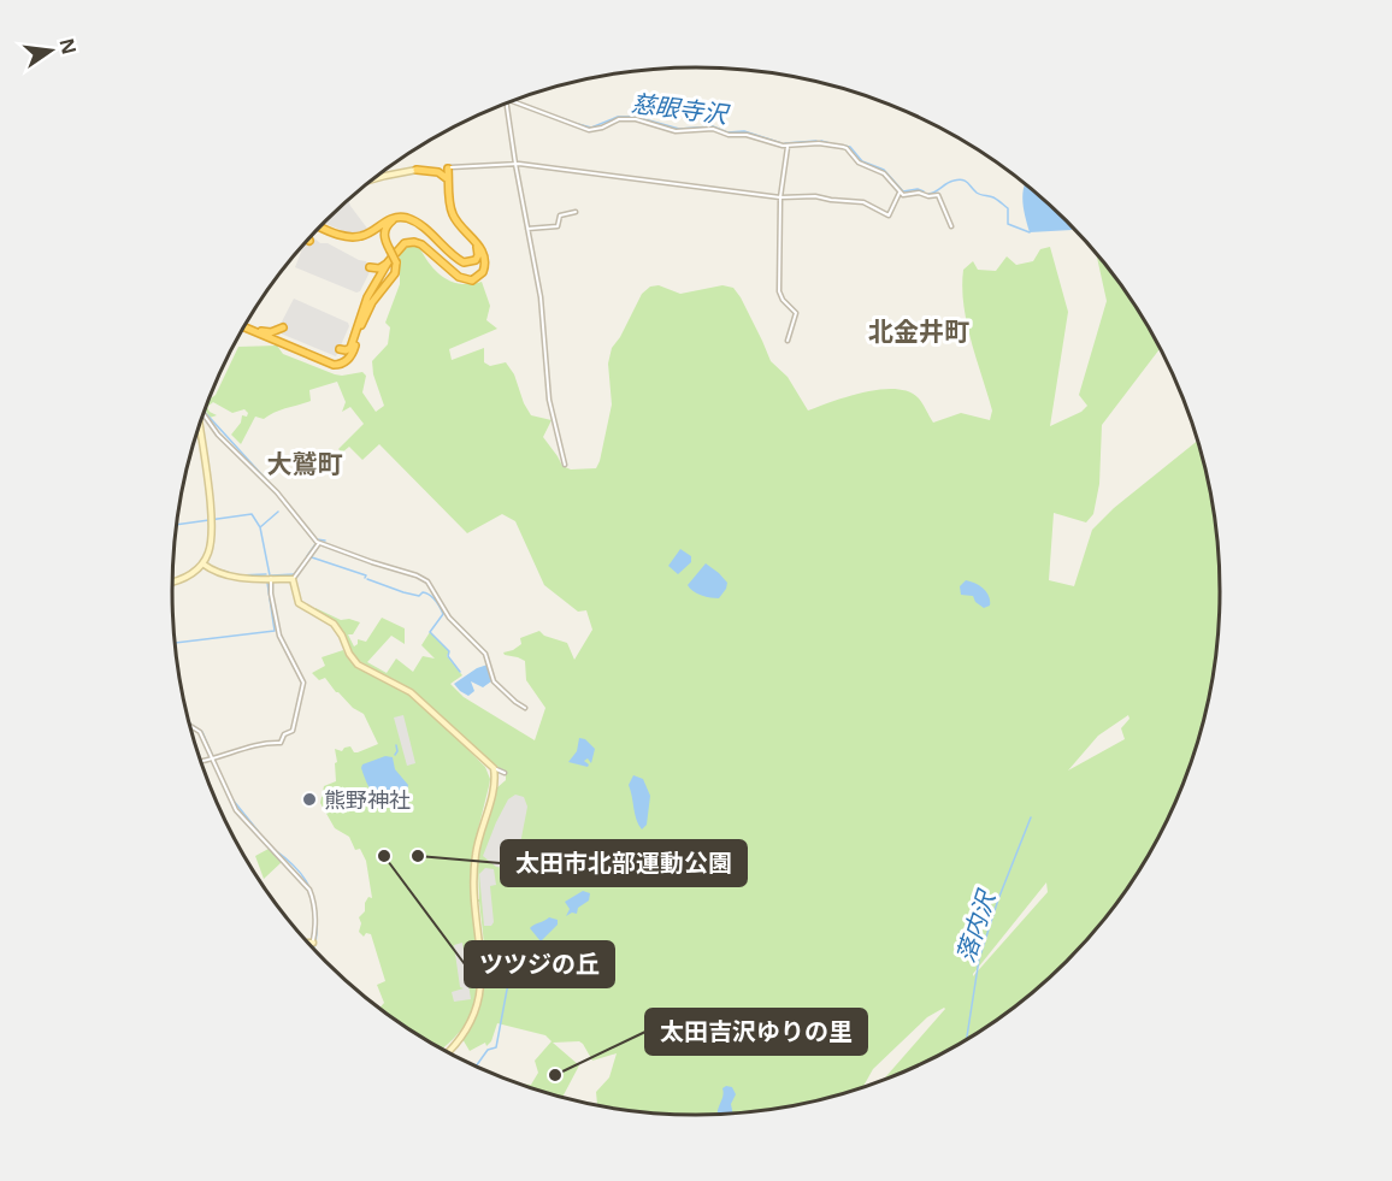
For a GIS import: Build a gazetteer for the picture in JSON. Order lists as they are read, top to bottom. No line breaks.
{"districts":["北金井町","大鷲町"],"water":["慈眼寺沢","落内沢"],"places":["熊野神社","ツツジの丘","太田市北部運動公園","太田吉沢ゆりの里"],"north":"right"}
